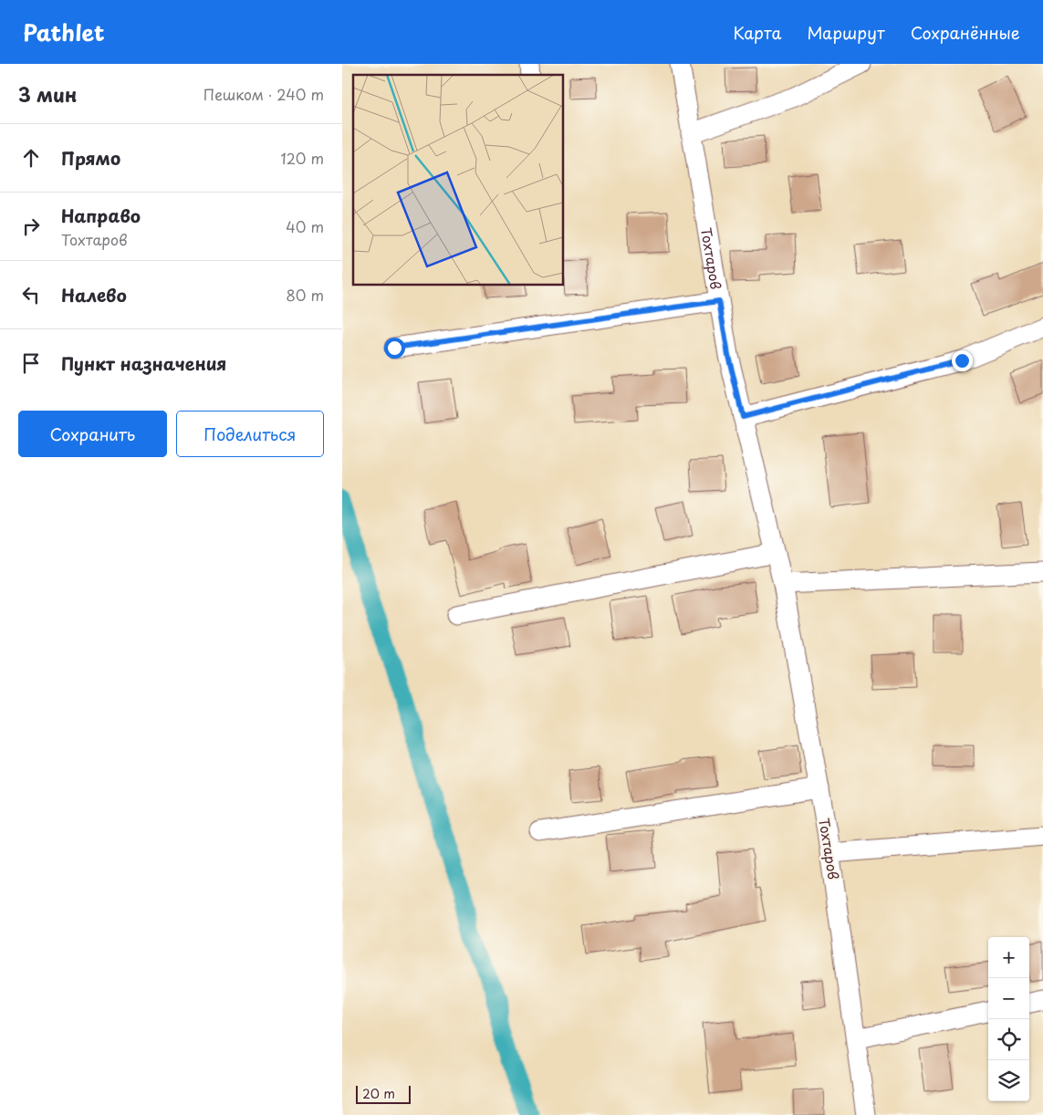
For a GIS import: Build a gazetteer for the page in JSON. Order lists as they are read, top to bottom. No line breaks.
{"streets":{"street":["Тохтаров"]},"scale_bar":"20 m","page":{"header":"Pathlet","nav":["Карта","Маршрут","Сохранённые"],"heading":["3 мин","Пешком · 240 m"],"list":[["Прямо","120 m"],["Направо","Тохтаров","40 m"],["Налево","80 m"],"Пункт назначения"],"buttons":["Сохранить","Поделиться"],"map_buttons":["+","−"],"scale":"20 m"}}
